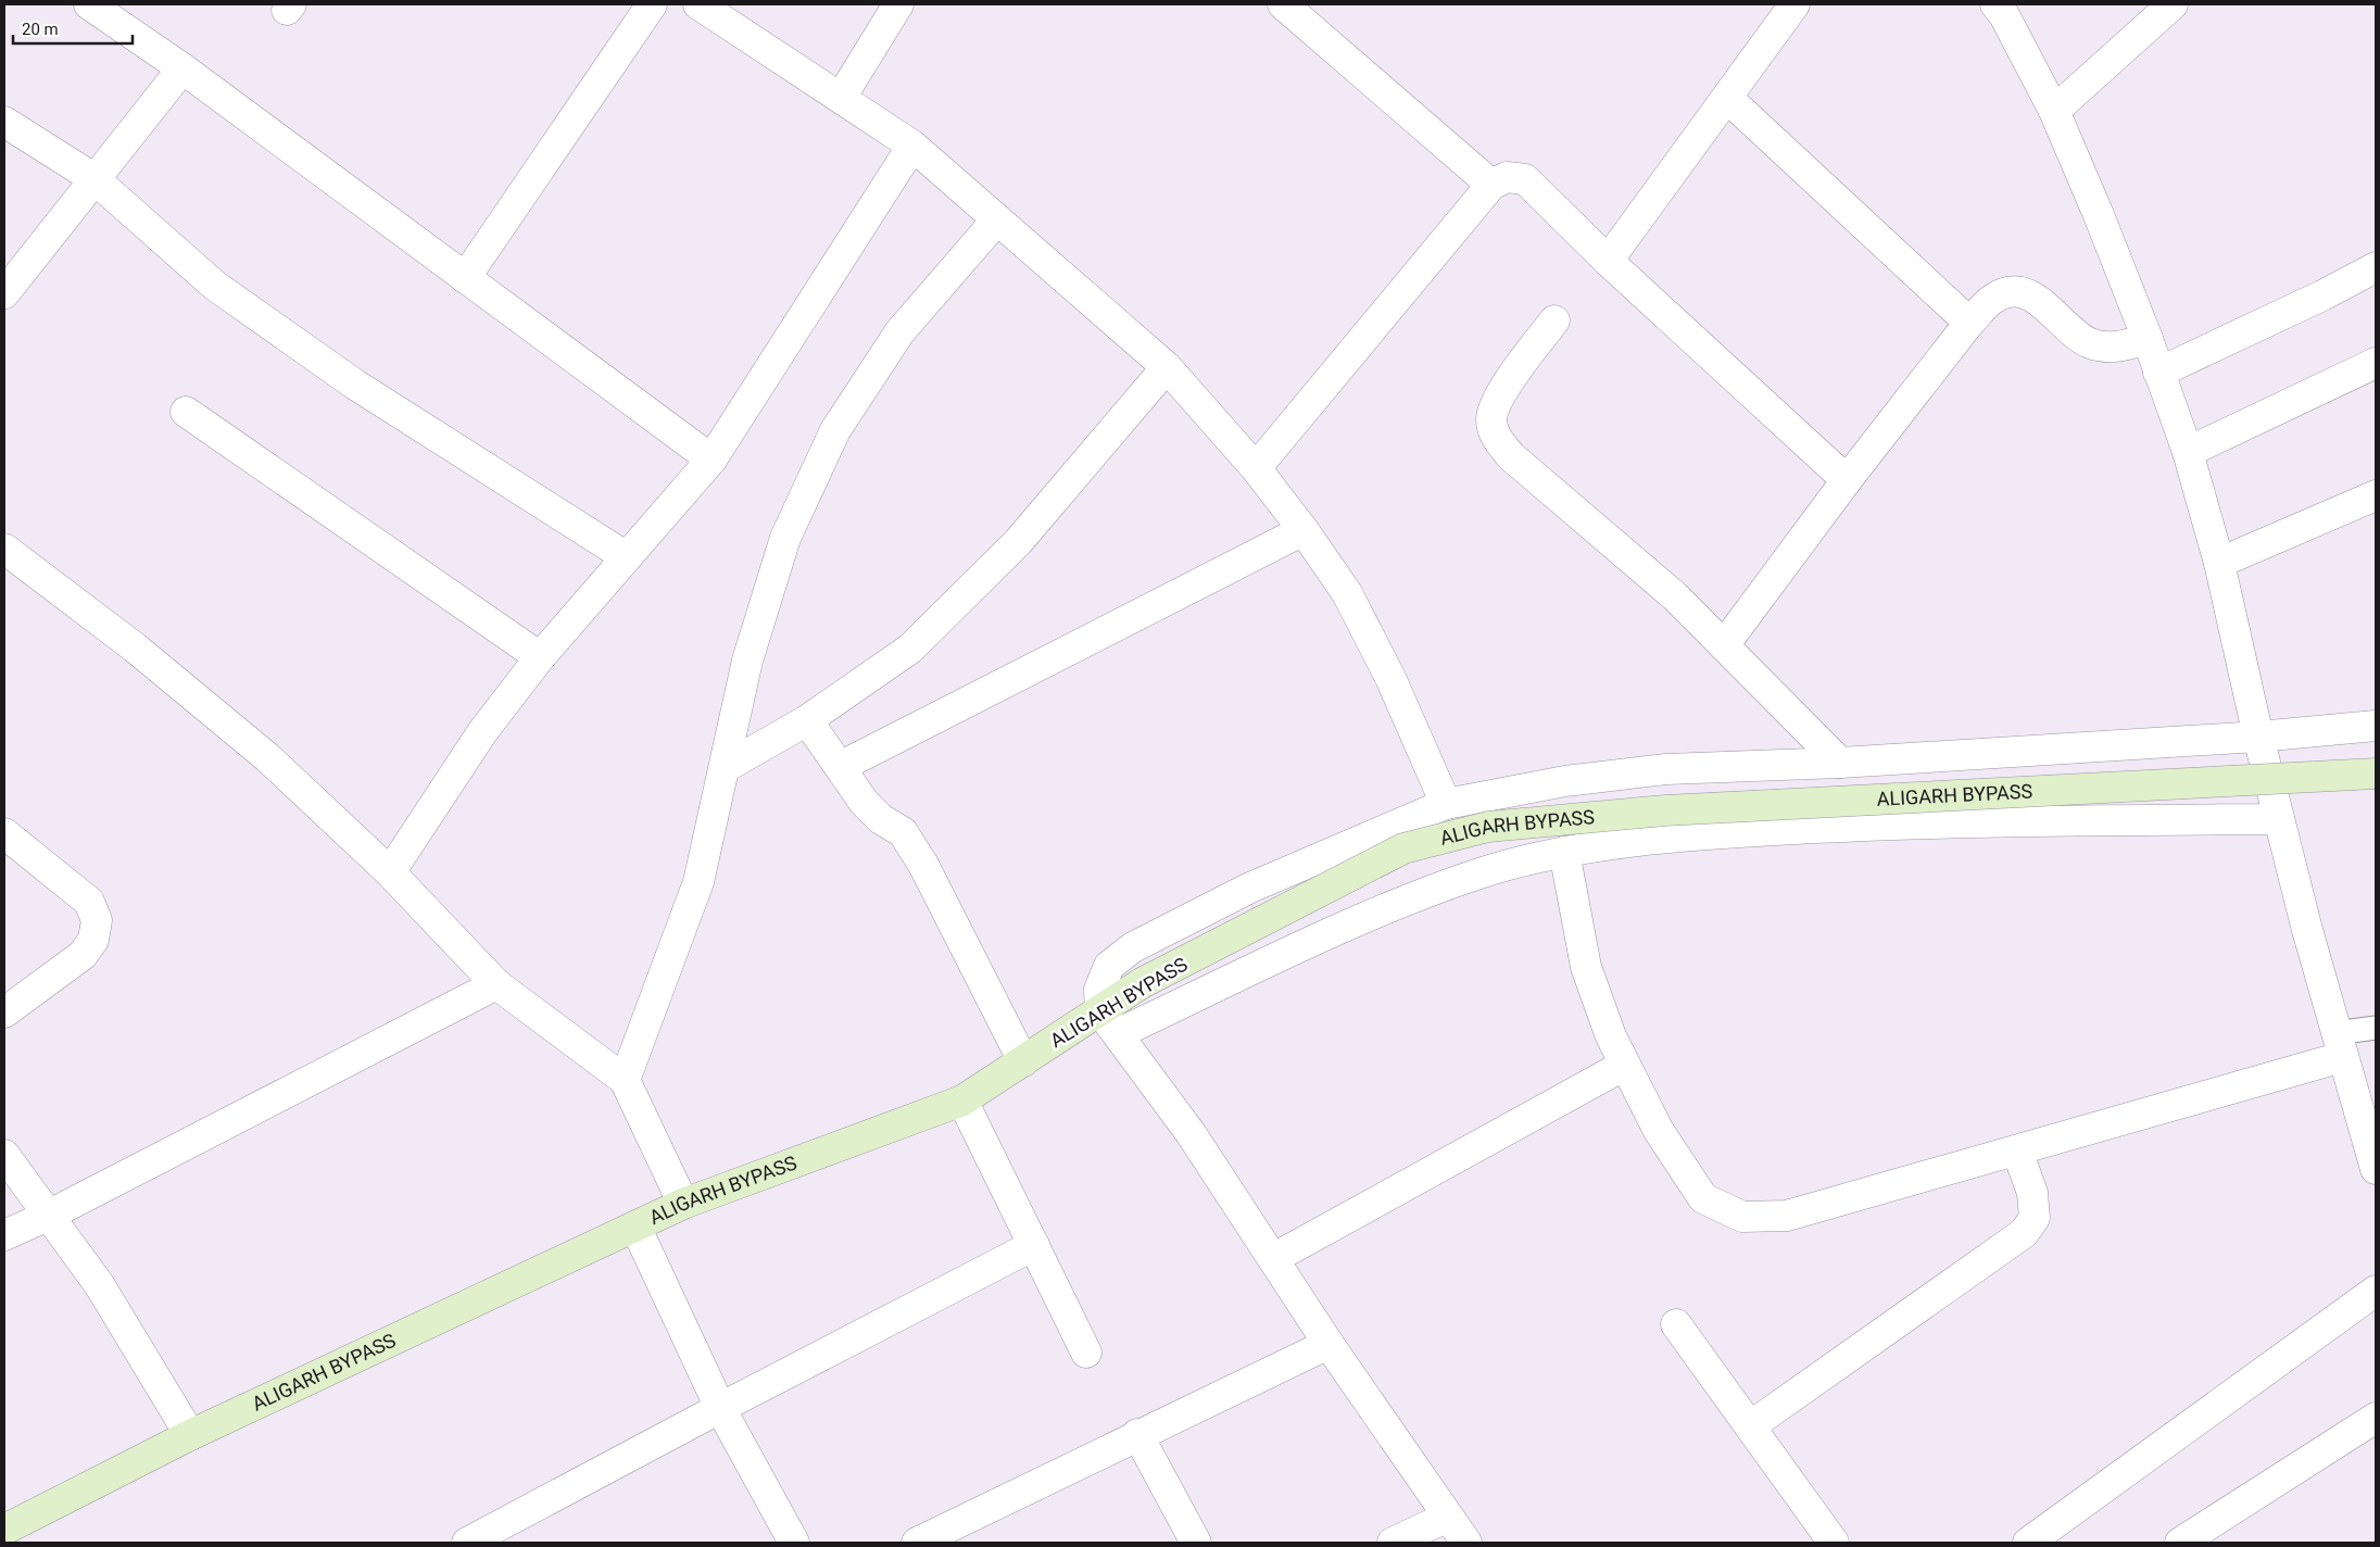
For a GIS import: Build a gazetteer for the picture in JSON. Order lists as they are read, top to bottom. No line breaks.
{"streets":{"main road":["ALIGARH BYPASS"]},"scale_bar":"20 m"}
